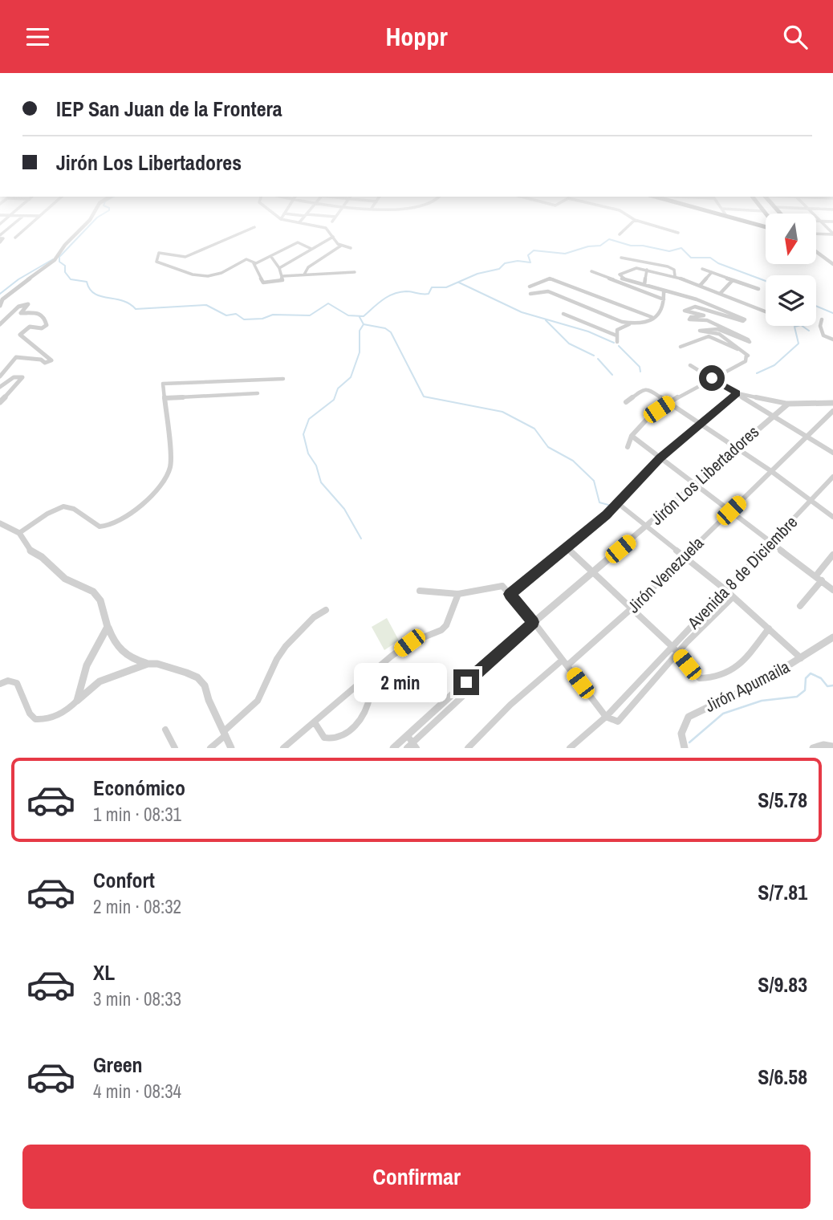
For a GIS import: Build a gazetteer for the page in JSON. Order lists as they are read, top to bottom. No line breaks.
{"streets":{"street":["Jirón Los Libertadores","Avenida 8 de Diciembre","Jirón Venezuela","Jirón Apumaila"]},"north":"bottom","page":{"header":"Hoppr","banner":["IEP San Juan de la Frontera","Jirón Los Libertadores"],"bubble":"2 min","list":[{"name":"Económico","note":"1 min · 08:31","value":"S/5.78"},{"name":"Confort","note":"2 min · 08:32","value":"S/7.81"},{"name":"XL","note":"3 min · 08:33","value":"S/9.83"},{"name":"Green","note":"4 min · 08:34","value":"S/6.58"}],"buttons":"Confirmar"}}
